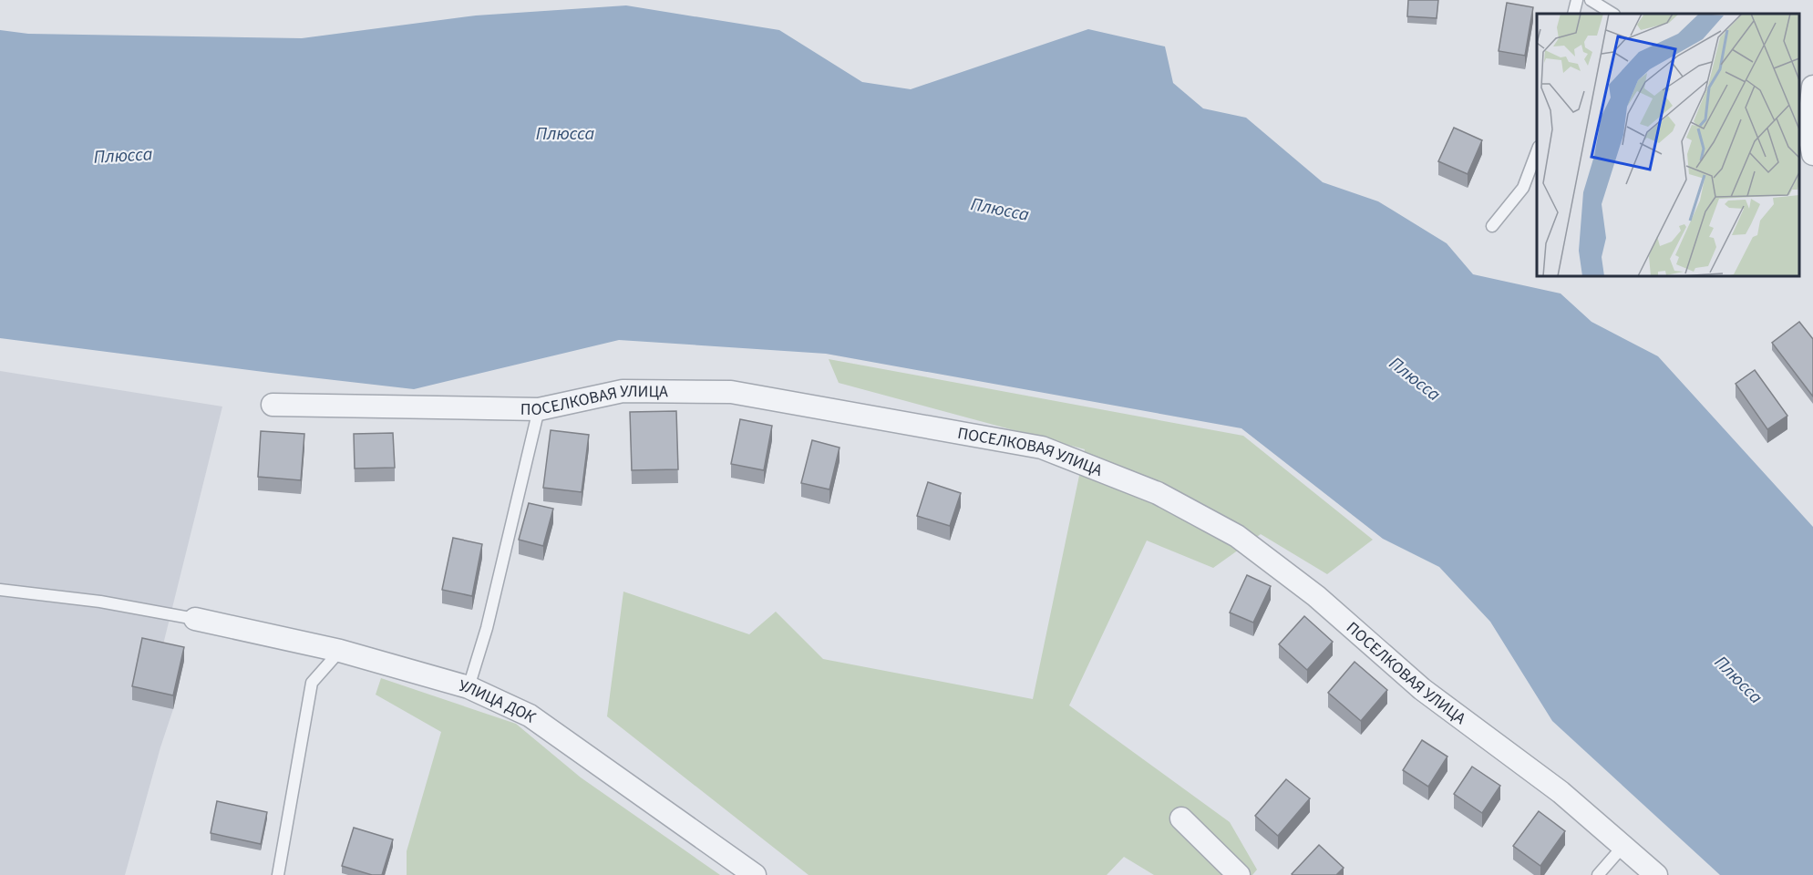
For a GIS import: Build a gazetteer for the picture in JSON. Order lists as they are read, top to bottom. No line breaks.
{"streets":{"street":["ПОСЕЛКОВАЯ УЛИЦА","УЛИЦА ДОК"]},"water":["Плюсса"]}
